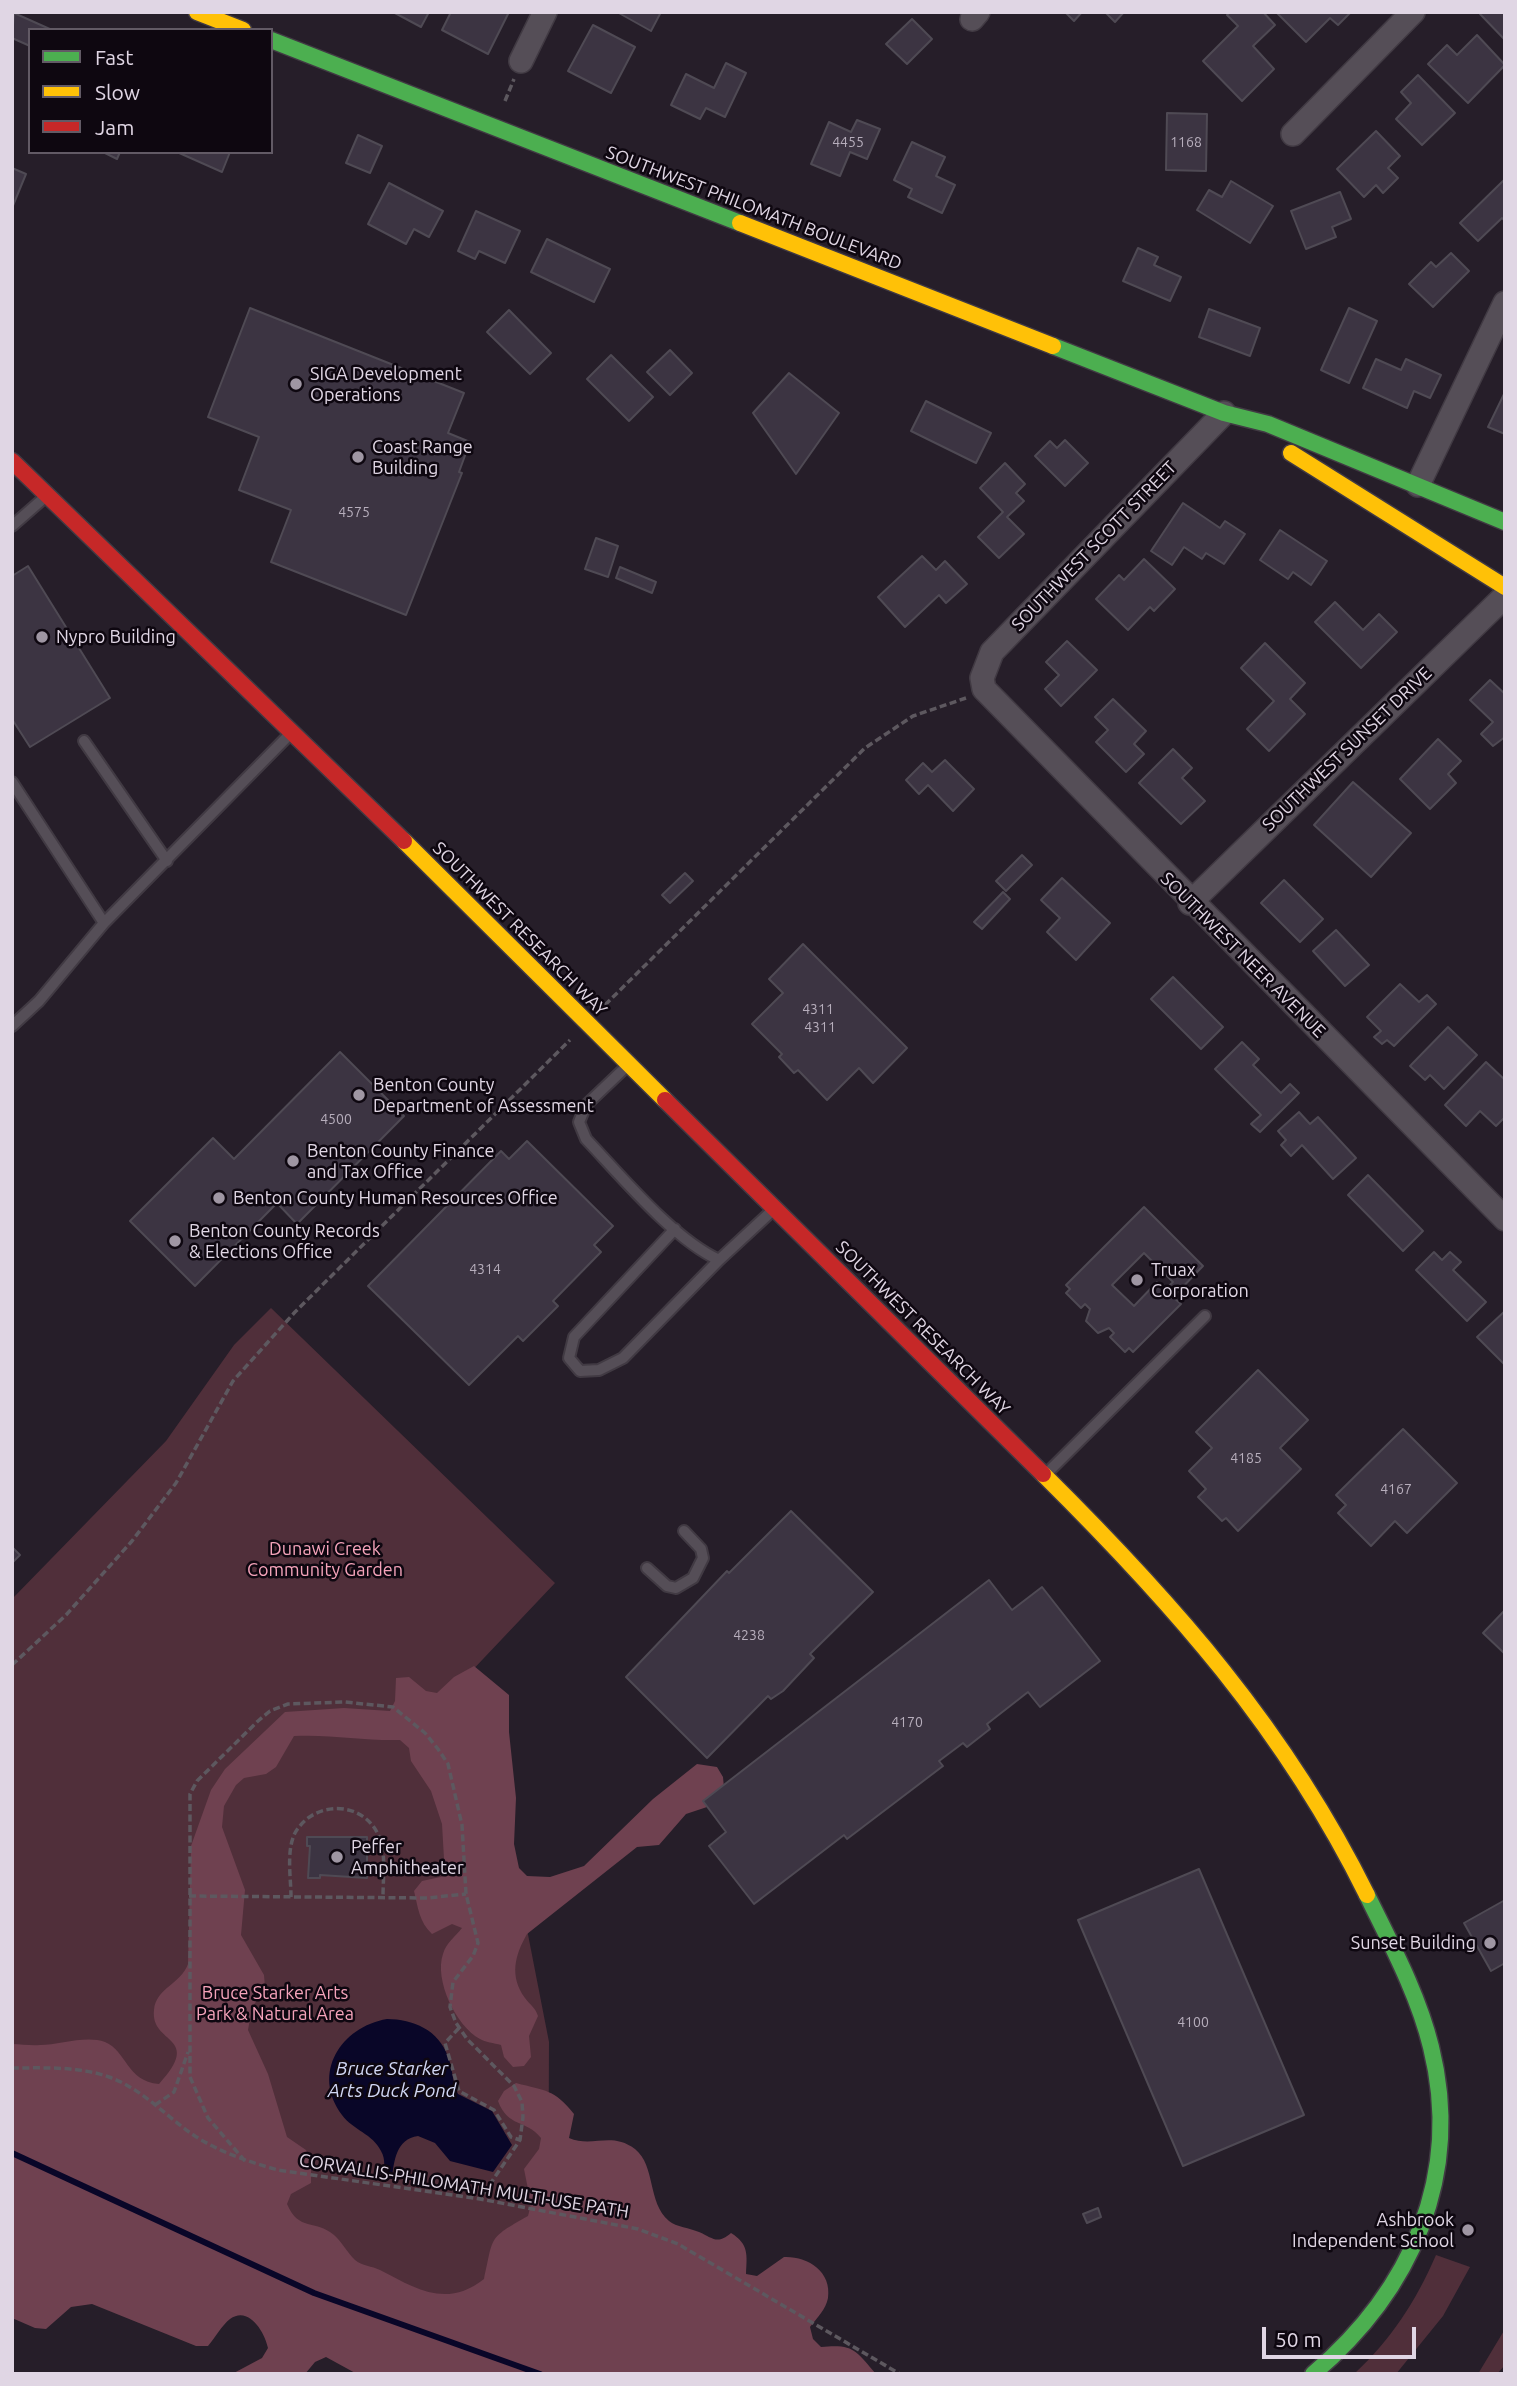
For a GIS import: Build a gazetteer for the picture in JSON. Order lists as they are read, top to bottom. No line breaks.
{"streets":{"main road":["SOUTHWEST PHILOMATH BOULEVARD","SOUTHWEST RESEARCH WAY"],"street":["SOUTHWEST SCOTT STREET","SOUTHWEST SUNSET DRIVE","SOUTHWEST NEER AVENUE"],"path":["CORVALLIS-PHILOMATH MULTI-USE PATH"]},"crossings":[["SOUTHWEST PHILOMATH BOULEVARD","SOUTHWEST SCOTT STREET"],["SOUTHWEST SCOTT STREET","SOUTHWEST NEER AVENUE"],["SOUTHWEST SUNSET DRIVE","SOUTHWEST NEER AVENUE"]],"water":["Bruce Starker Arts Duck Pond"],"parks":["Dunawi Creek Community Garden","Bruce Starker Arts Park & Natural Area"],"places":["SIGA Development Operations","Coast Range Building","Nypro Building","Benton County Department of Assessment","Benton County Finance and Tax Office","Benton County Human Resources Office","Benton County Records & Elections Office","Truax Corporation","Peffer Amphitheater","Sunset Building","Ashbrook Independent School"],"house_numbers":["4455","1168","4575","4311","4311","4500","4314","4185","4167","4238","4170","4100"],"legend":["Fast","Slow","Jam"],"scale_bar":"50 m"}
